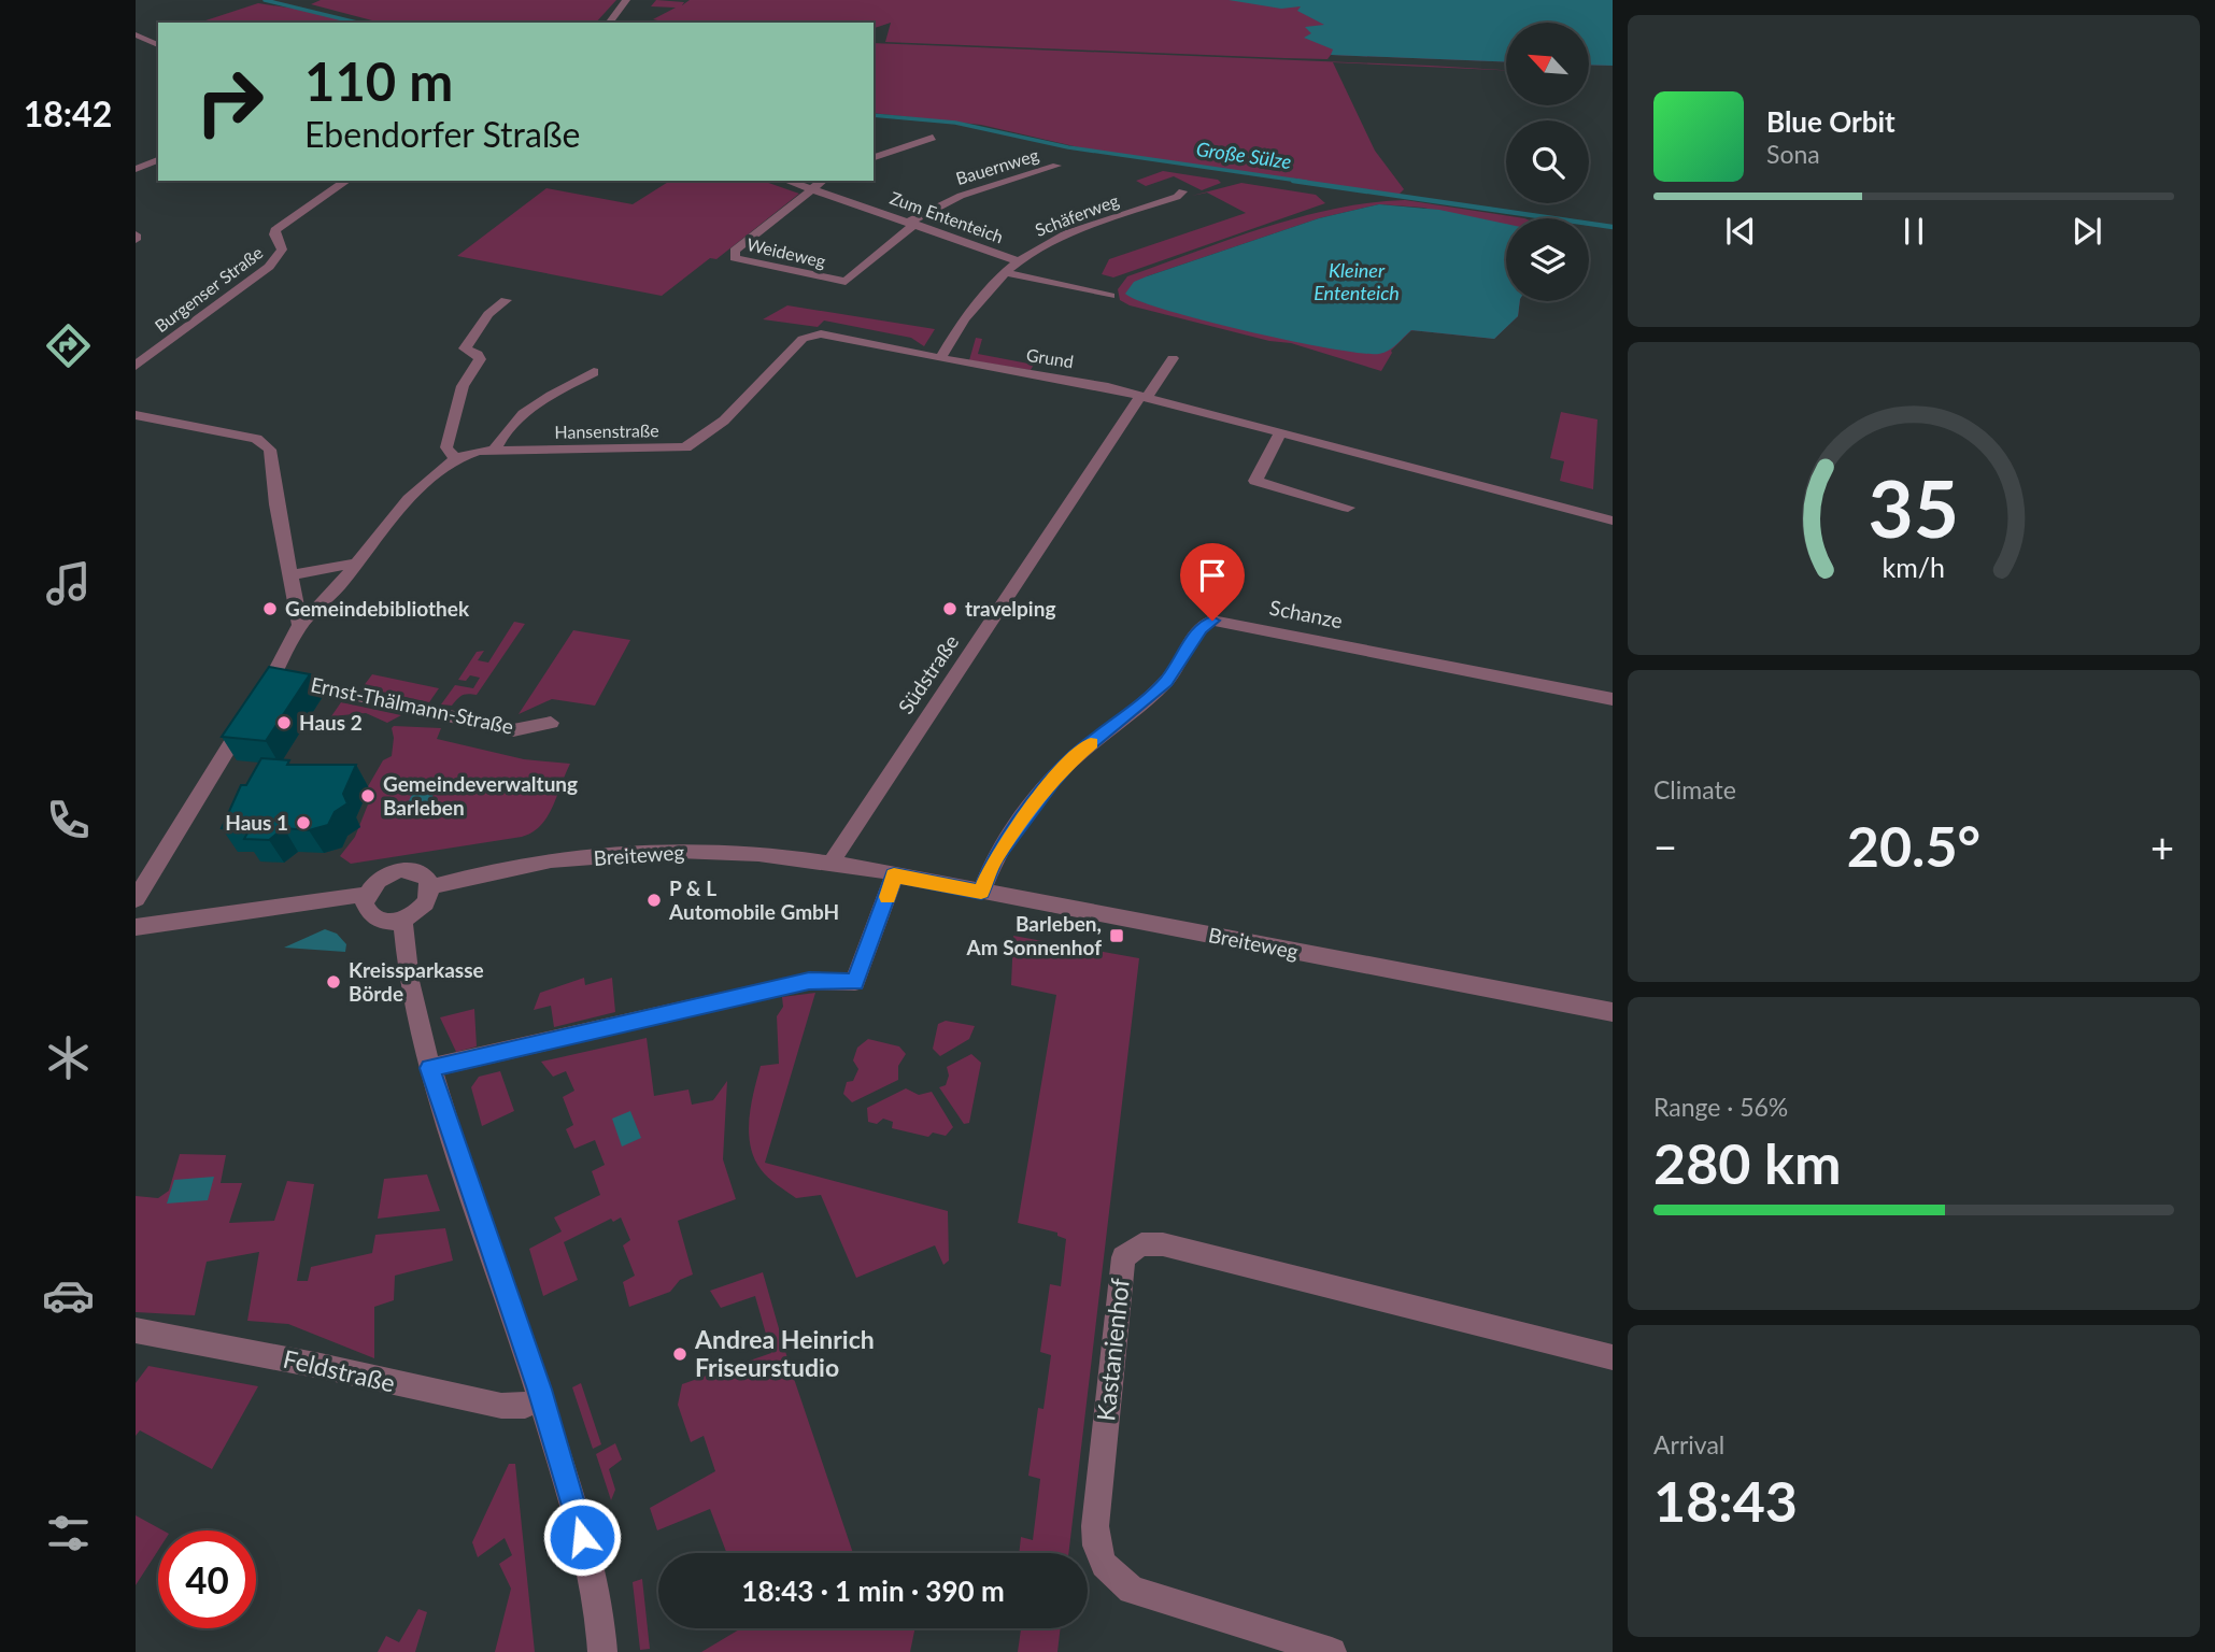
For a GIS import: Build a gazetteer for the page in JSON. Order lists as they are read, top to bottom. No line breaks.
{"streets":{"street":["Bauernweg","Schäferweg","Zum Ententeich","Weideweg","Burgenser Straße","Grund","Hansenstraße","Schanze","Südstraße","Ernst-Thälmann-Straße","Breiteweg","Kastanienhof","Feldstraße"]},"crossings":[["Bauernweg","Zum Ententeich"],["Bauernweg","Weideweg"],["Schäferweg","Zum Ententeich"],["Schäferweg","Grund"],["Zum Ententeich","Weideweg"],["Grund","Hansenstraße"],["Grund","Südstraße"],["Schanze","Breiteweg"],["Südstraße","Breiteweg"]],"water":["Große Sülze","Kleiner Ententeich"],"places":{"other":["Gemeindebibliothek","travelping","Haus 2","Gemeindeverwaltung Barleben","Haus 1","P & L Automobile GmbH","Kreissparkasse Börde","Andrea Heinrich Friseurstudio"],"transit":["Barleben, Am Sonnenhof"]},"north":"top left","page":{"tabs":"18:42","turn":["110 m","Ebendorfer Straße"],"song":["Blue Orbit","Sona"],"tile":["Climate",["Range · 56%","280 km"],["Arrival","18:43"]],"heat":["−","20.5°","+"],"limit":"40","trip":"18:43 · 1 min · 390 m","gauge":["35","km/h"]}}
